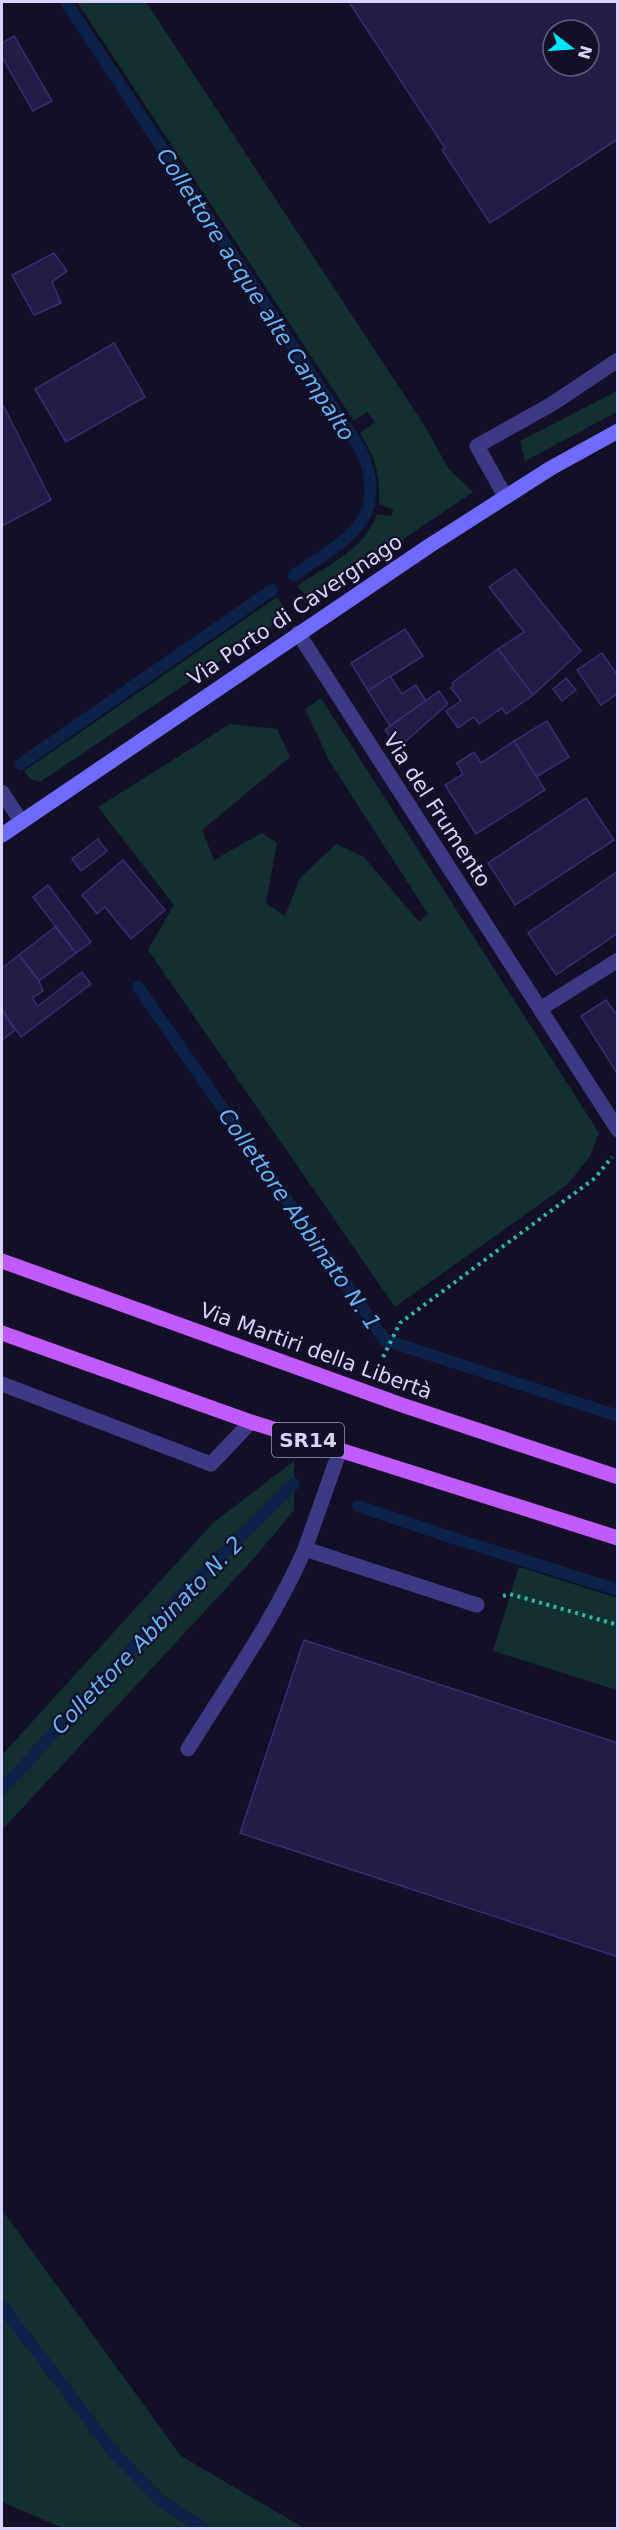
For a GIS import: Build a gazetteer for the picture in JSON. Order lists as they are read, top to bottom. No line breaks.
{"streets":{"main road":["Via Martiri della Libertà","SR14"],"street":["Via Porto di Cavergnago","Via del Frumento"]},"crossings":[["Via Porto di Cavergnago","Via del Frumento"]],"water":["Collettore acque alte Campalto","Collettore Abbinato N. 1","Collettore Abbinato N. 2"],"north":"right"}
